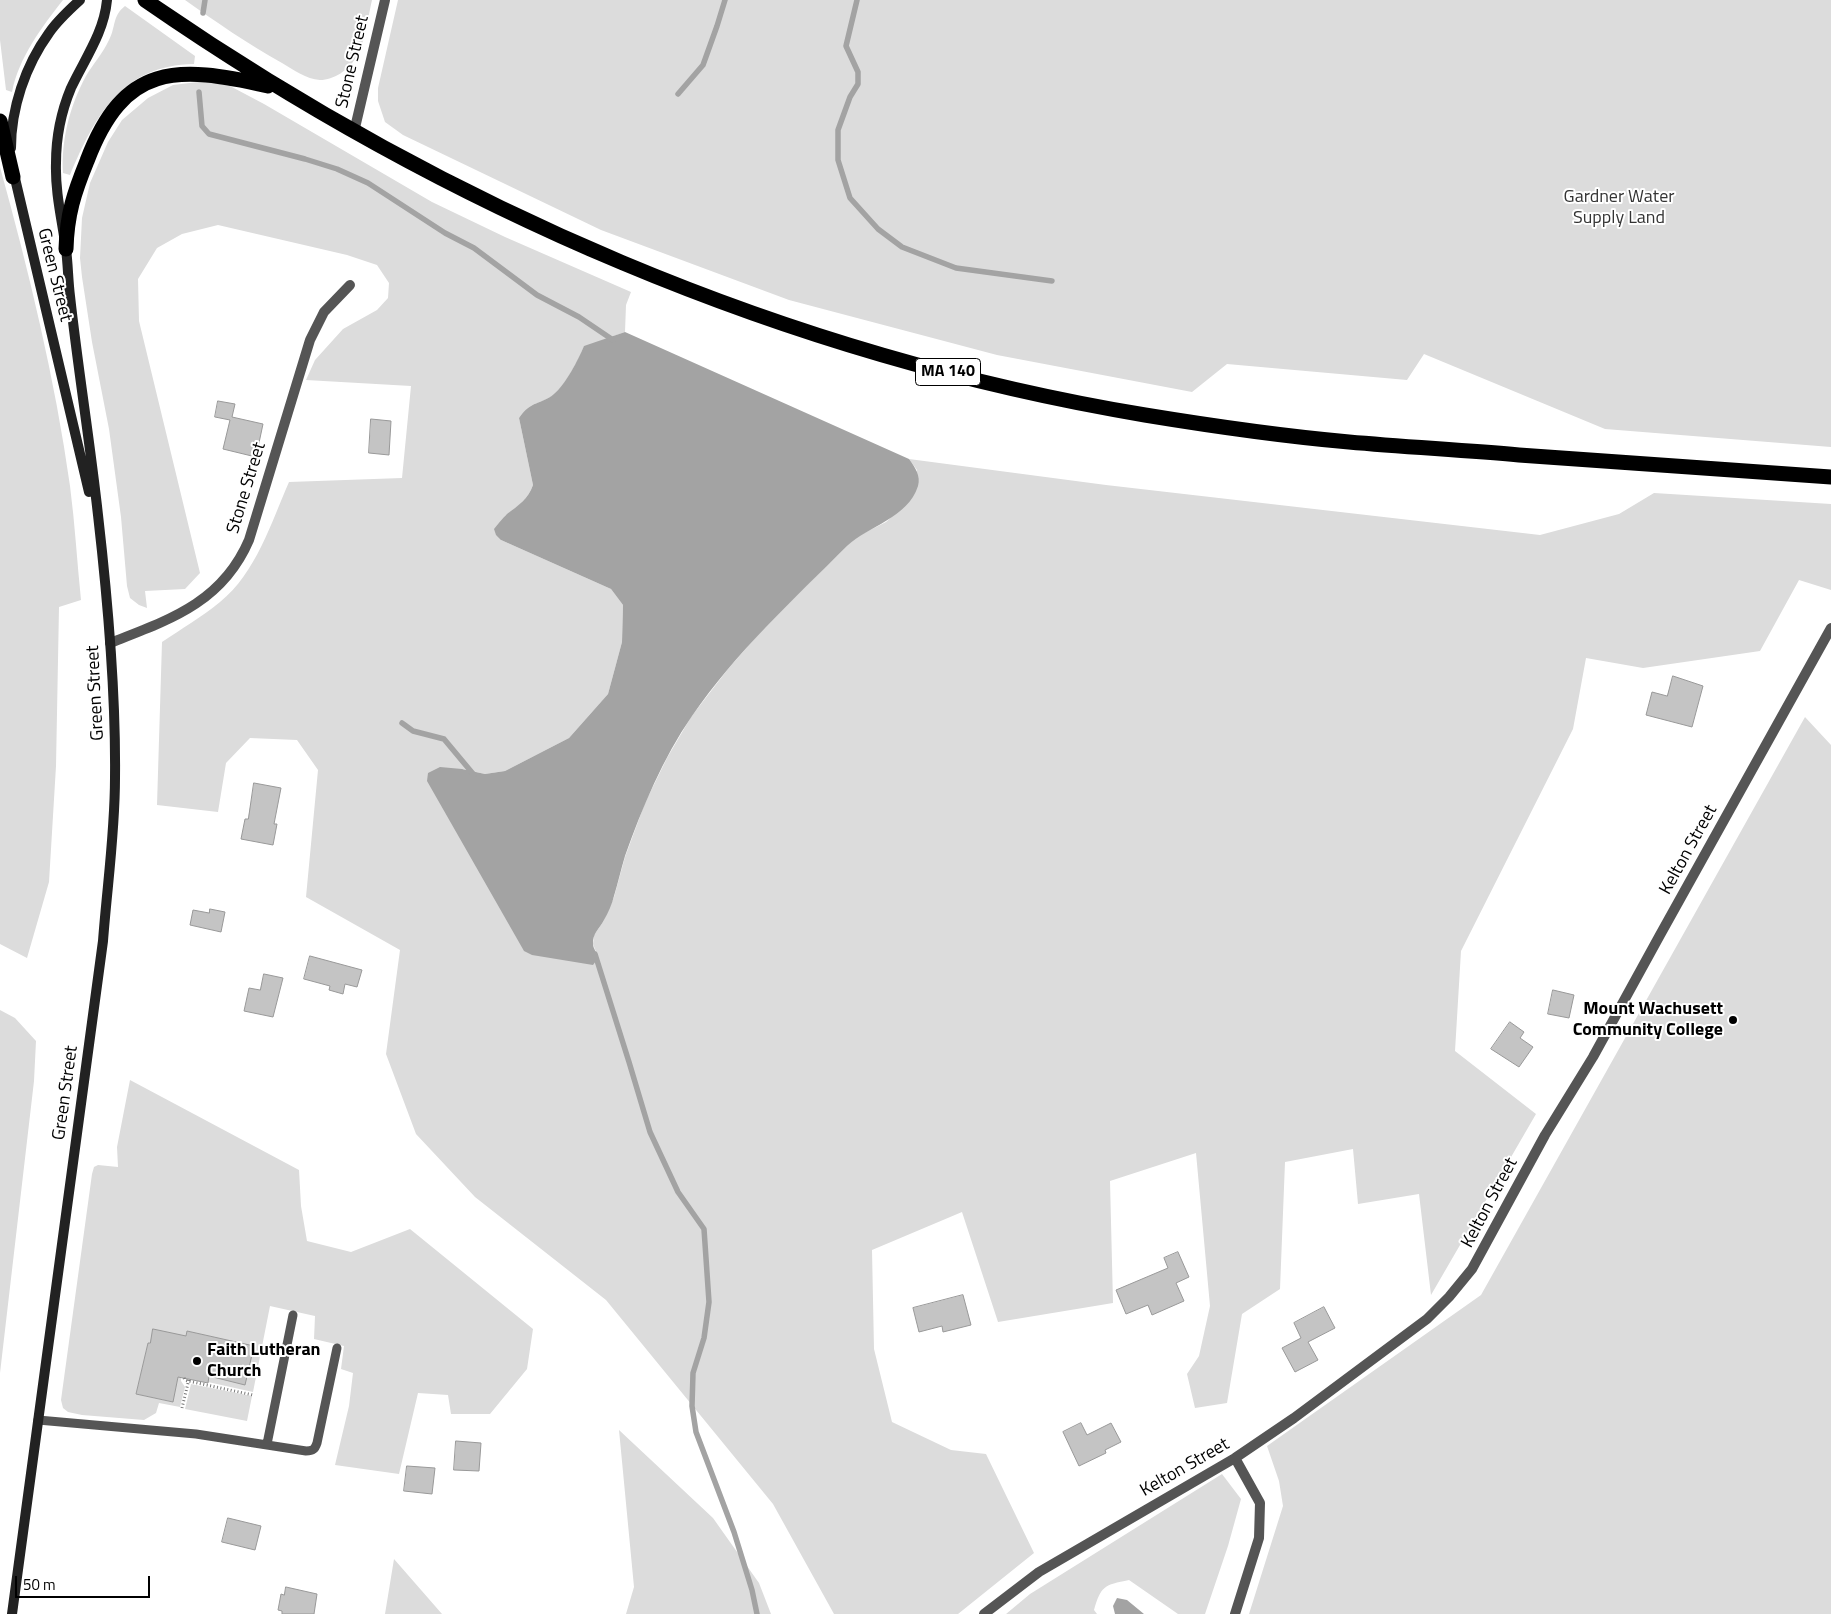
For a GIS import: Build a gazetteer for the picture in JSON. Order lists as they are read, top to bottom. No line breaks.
{"streets":{"highway":["MA 140"],"street":["Stone Street","Green Street","Kelton Street"]},"crossings":[["Stone Street","Green Street"],["Stone Street","MA 140"]],"parks":["Gardner Water Supply Land"],"places":["Mount Wachusett Community College","Faith Lutheran Church"],"scale_bar":"50 m"}
